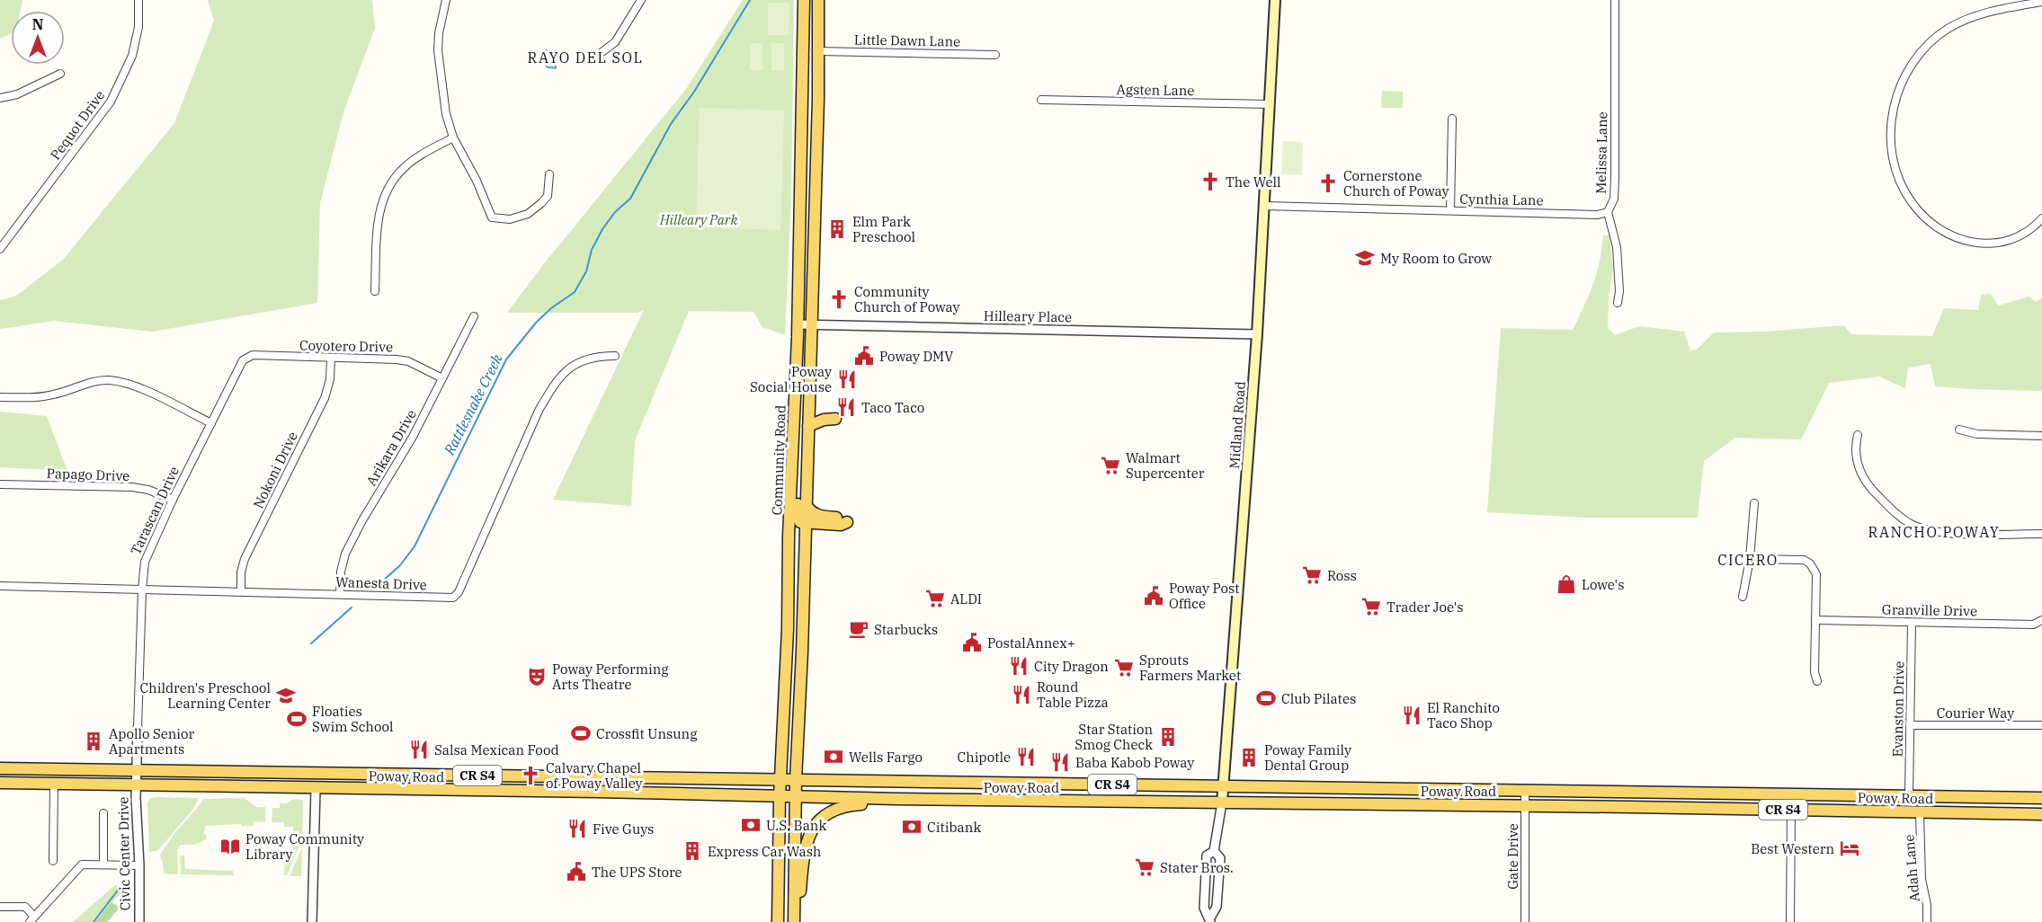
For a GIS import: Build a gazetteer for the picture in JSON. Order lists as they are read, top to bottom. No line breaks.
{"streets":{"main road":["Midland Road","Community Road","CR S4","Poway Road"],"street":["Little Dawn Lane","Agsten Lane","Pequot Drive","Melissa Lane","Cynthia Lane","Hilleary Place","Coyotero Drive","Arikara Drive","Nokoni Drive","Papago Drive","Tarascan Drive","Wanesta Drive","Granville Drive","Evanston Drive","Courier Way","Civic Center Drive","Gate Drive","Adah Lane"]},"crossings":[["Agsten Lane","Midland Road"],["Melissa Lane","Cynthia Lane"],["Cynthia Lane","Midland Road"],["Hilleary Place","Midland Road"],["Hilleary Place","Community Road"],["Coyotero Drive","Arikara Drive"],["Coyotero Drive","Nokoni Drive"],["Coyotero Drive","Tarascan Drive"],["Midland Road","Poway Road"],["Arikara Drive","Wanesta Drive"],["Community Road","Poway Road"],["Nokoni Drive","Wanesta Drive"],["Papago Drive","Tarascan Drive"],["Tarascan Drive","Wanesta Drive"],["Tarascan Drive","Poway Road"],["Tarascan Drive","Civic Center Drive"],["Granville Drive","Evanston Drive"],["Evanston Drive","Courier Way"],["Evanston Drive","Poway Road"],["Poway Road","Civic Center Drive"],["Poway Road","Gate Drive"],["Poway Road","Adah Lane"]],"districts":["RAYO DEL SOL","RANCHO POWAY","CICERO"],"water":["Rattlesnake Creek"],"parks":["Hilleary Park"],"places":{"church":["The Well","Cornerstone Church of Poway","Community Church of Poway","Calvary Chapel of Poway Valley"],"building":["Elm Park Preschool","Star Station Smog Check","Apollo Senior Apartments","Poway Family Dental Group","Express Car Wash"],"school or university":["My Room to Grow","Children's Preschool Learning Center"],"public building":["Poway DMV","Poway Post Office","PostalAnnex+","The UPS Store"],"restaurant":["Poway Social House","Taco Taco","City Dragon","Round Table Pizza","El Ranchito Taco Shop","Salsa Mexican Food","Chipotle","Baba Kabob Poway","Five Guys"],"supermarket":["Walmart Supercenter","Ross","ALDI","Trader Joe's","Sprouts Farmers Market","Stater Bros."],"shop":["Lowe's"],"cafe":["Starbucks"],"theatre":["Poway Performing Arts Theatre"],"sports":["Club Pilates","Floaties Swim School","Crossfit Unsung"],"bank":["Wells Fargo","U.S. Bank","Citibank"],"library":["Poway Community Library"],"hotel":["Best Western"]},"north":"top"}
